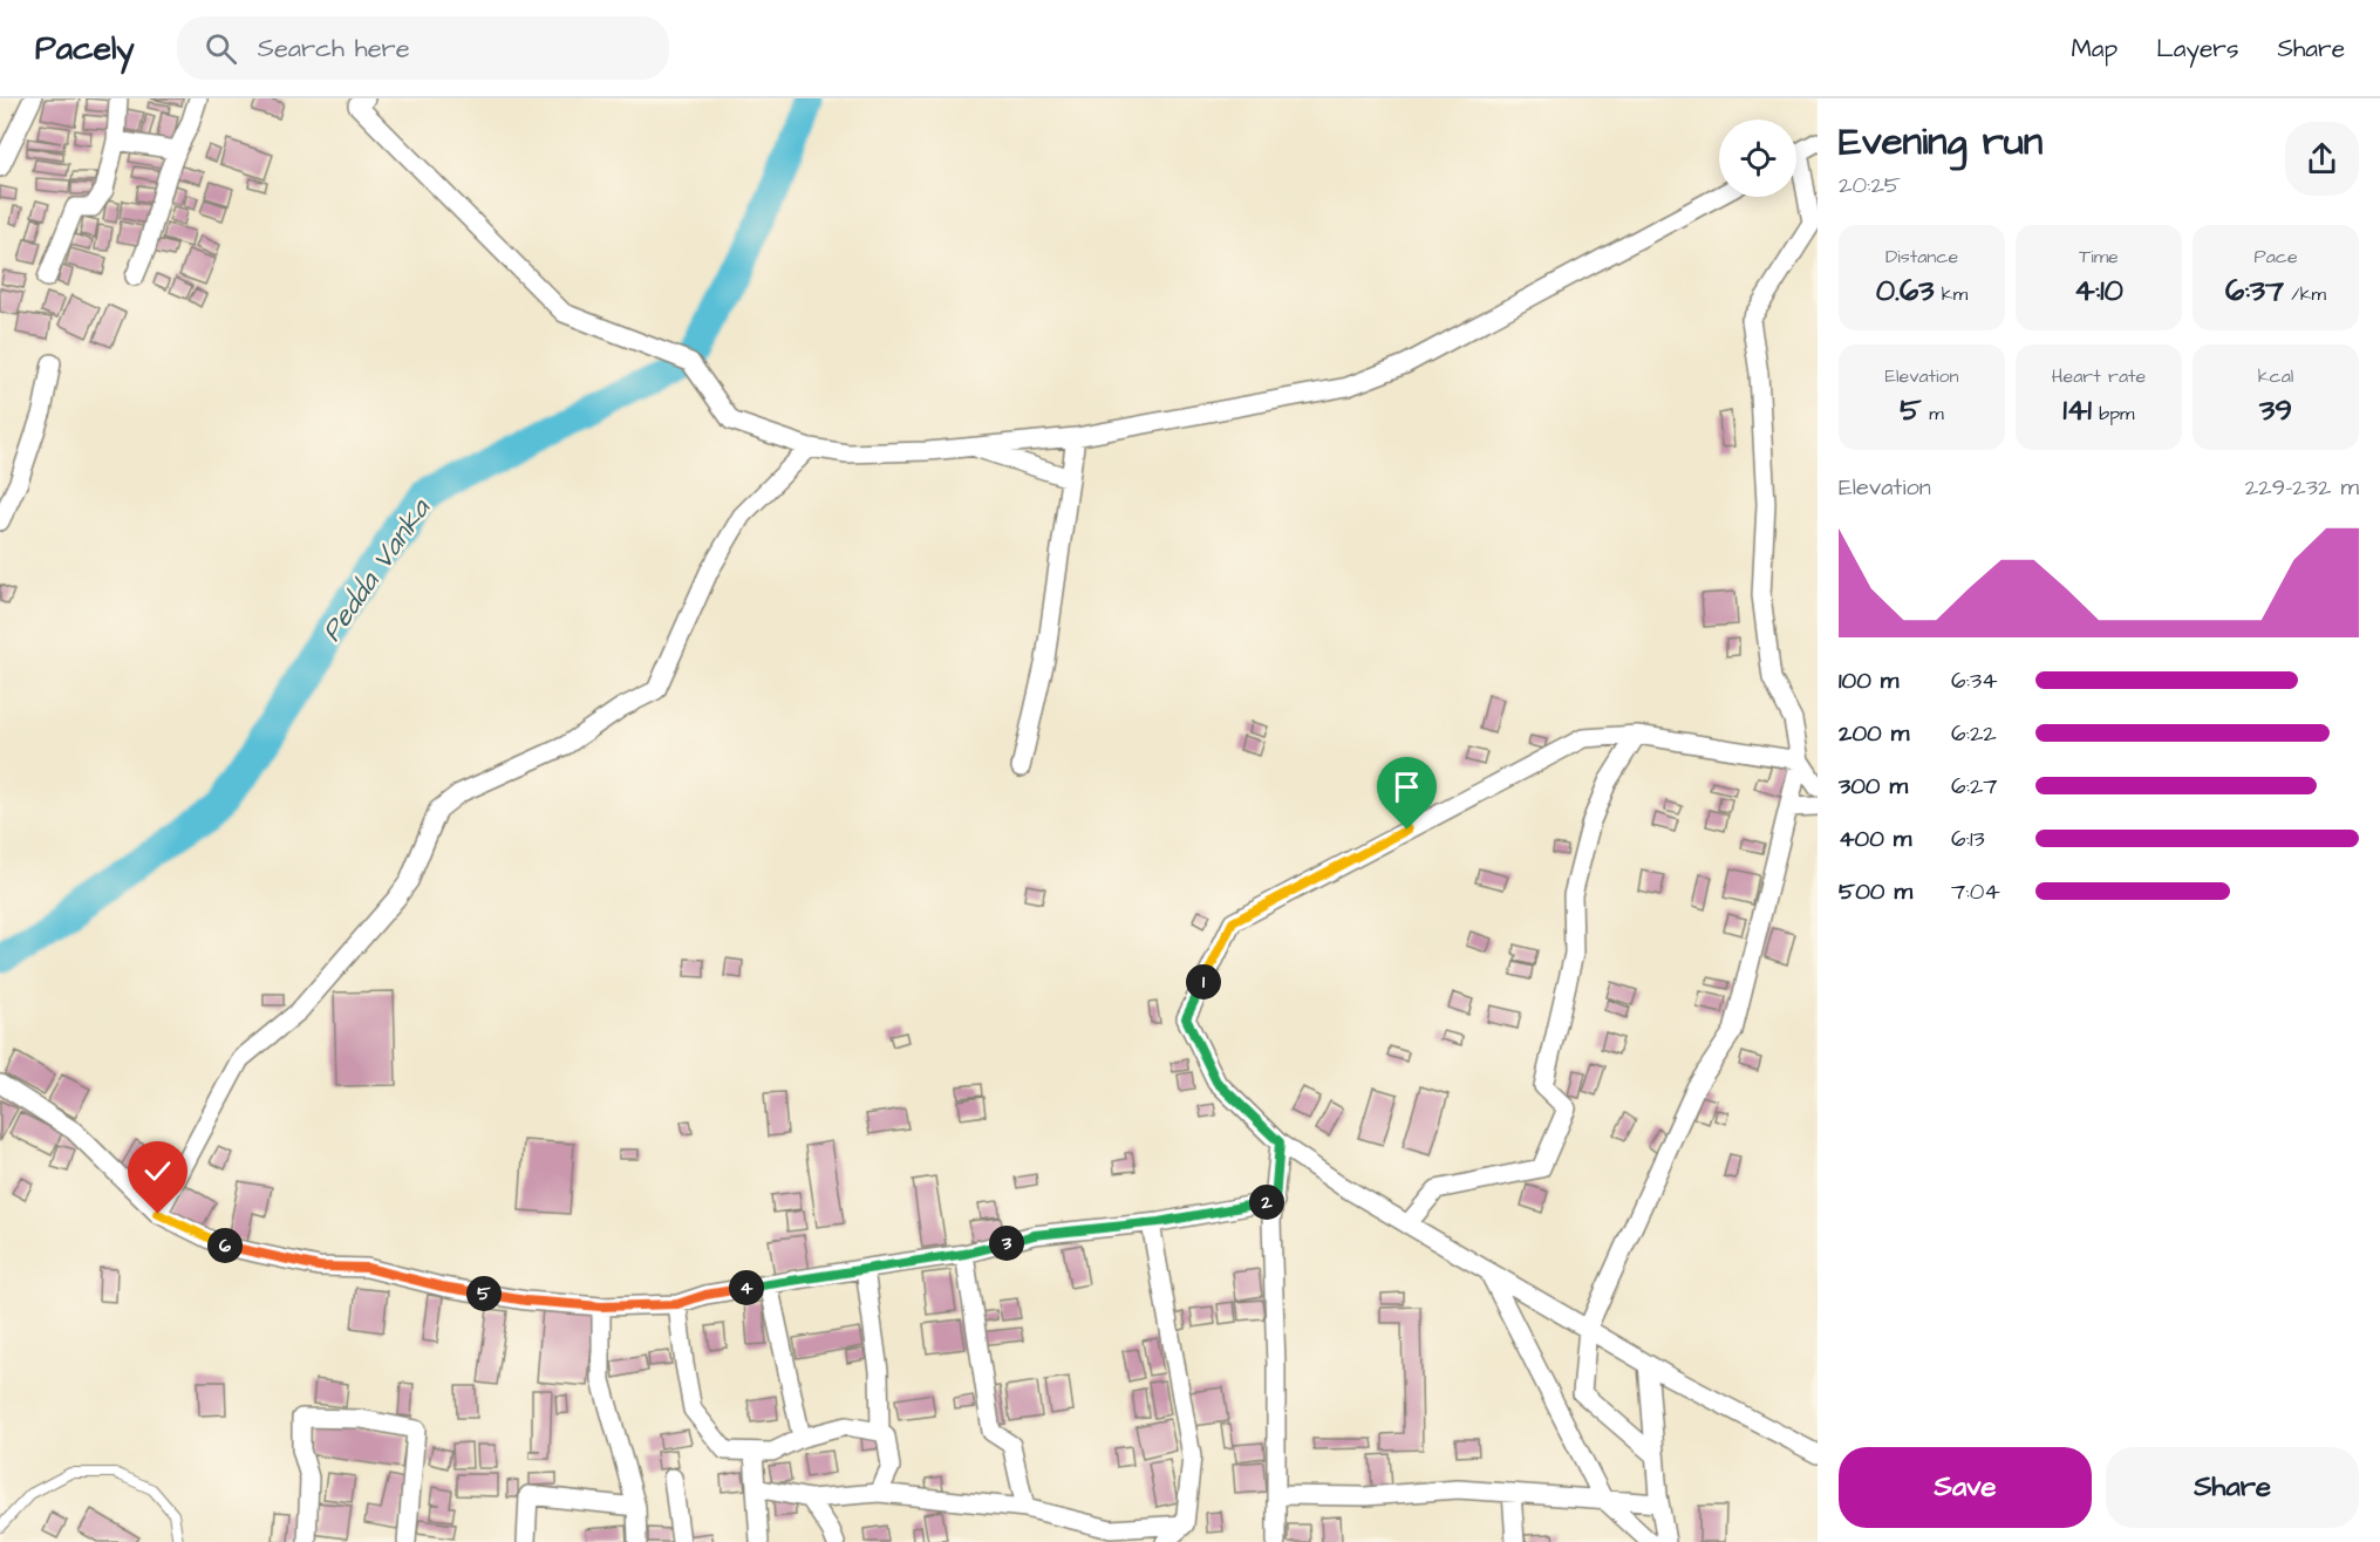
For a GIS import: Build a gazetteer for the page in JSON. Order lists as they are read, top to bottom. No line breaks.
{"water":["Pedda Vanka"],"page":{"header":"Pacely","search":"Search here","nav":["Map","Layers","Share"],"heading":["Evening run","20:25"],"stats":[["Distance","0.63 km"],["Time","4:10"],["Pace","6:37 /km"],["Elevation","5 m"],["Heart rate","141 bpm"],["kcal","39"]],"chart":["Elevation","229–232 m"],"list":[{"name":"100 m","note":"6:34"},{"name":"200 m","note":"6:22"},{"name":"300 m","note":"6:27"},{"name":"400 m","note":"6:13"},{"name":"500 m","note":"7:04"}],"pins":["1","2","3","6","4","5"],"buttons":["Save","Share"]}}
